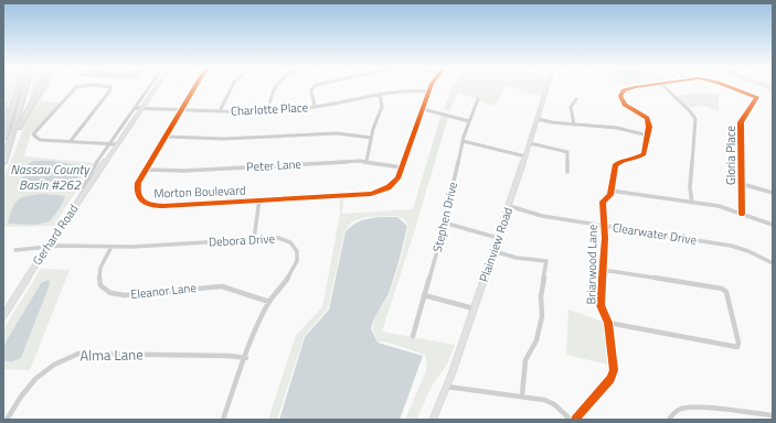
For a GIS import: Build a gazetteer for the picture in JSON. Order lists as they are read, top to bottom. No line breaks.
{"streets":{"main road":["Gerhard Road","Plainview Road"],"street":["Charlotte Place","Gloria Place","Peter Lane","Morton Boulevard","Stephen Drive","Clearwater Drive","Debora Drive","Briarwood Lane","Eleanor Lane","Alma Lane"]},"crossings":[["Charlotte Place","Morton Boulevard"],["Charlotte Place","Gerhard Road"],["Gloria Place","Briarwood Lane"],["Peter Lane","Morton Boulevard"],["Clearwater Drive","Plainview Road"],["Clearwater Drive","Briarwood Lane"],["Gerhard Road","Debora Drive"],["Debora Drive","Eleanor Lane"],["Debora Drive","Alma Lane"]],"water":["Nassau County Basin #262"]}
